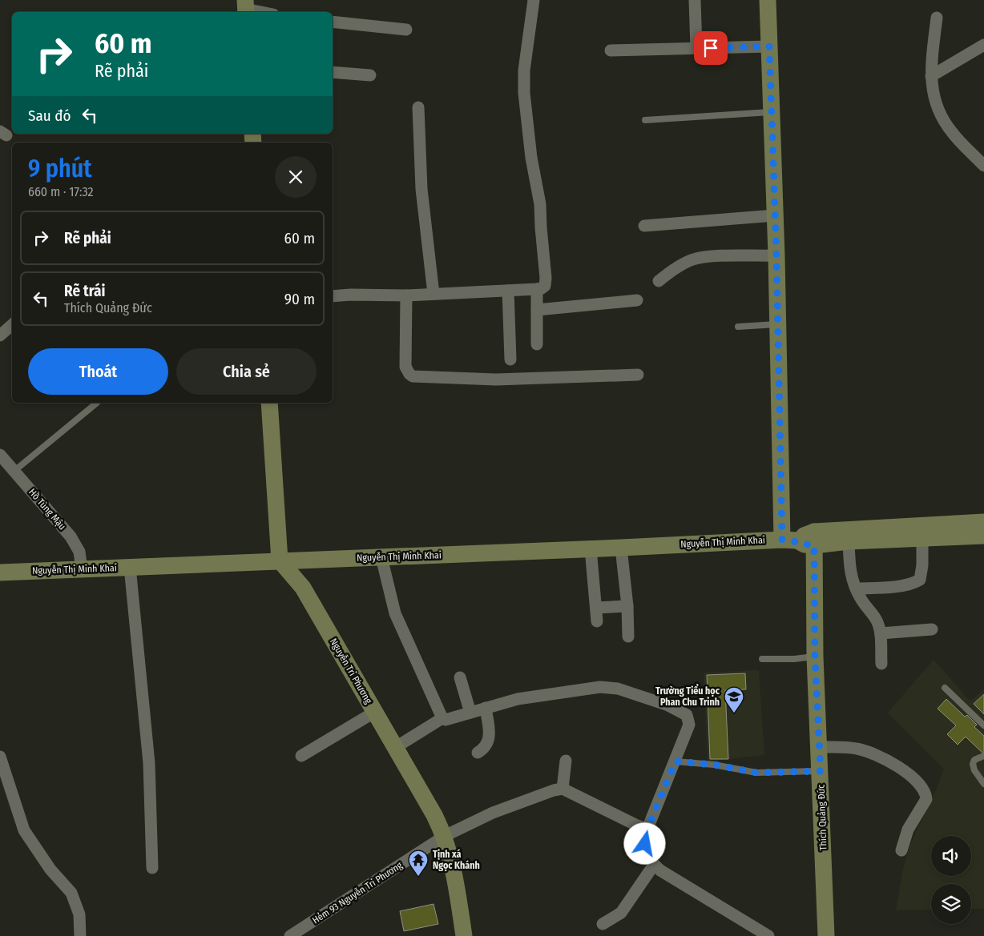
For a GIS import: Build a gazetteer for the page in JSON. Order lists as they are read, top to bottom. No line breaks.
{"streets":{"street":["Hồ Tùng Mậu","Nguyễn Thị Minh Khai","Nguyễn Tri Phương","Thích Quảng Đức","Hẻm 93 Nguyễn Tri Phương"]},"crossings":[["Hồ Tùng Mậu","Nguyễn Thị Minh Khai"],["Nguyễn Thị Minh Khai","Nguyễn Tri Phương"],["Nguyễn Thị Minh Khai","Thích Quảng Đức"],["Nguyễn Tri Phương","Hẻm 93 Nguyễn Tri Phương"]],"places":{"school or university":["Trường Tiểu học Phan Chu Trinh"],"temple":["Tịnh xá Ngọc Khánh"]},"page":{"turn":["60 m","Rẽ phải"],"then":"Sau đó","heading":["9 phút","660 m · 17:32"],"list":[{"name":"Rẽ phải","value":"60 m"},{"name":"Rẽ trái","note":"Thích Quảng Đức","value":"90 m"}],"buttons":["Thoát","Chia sẻ"]}}
